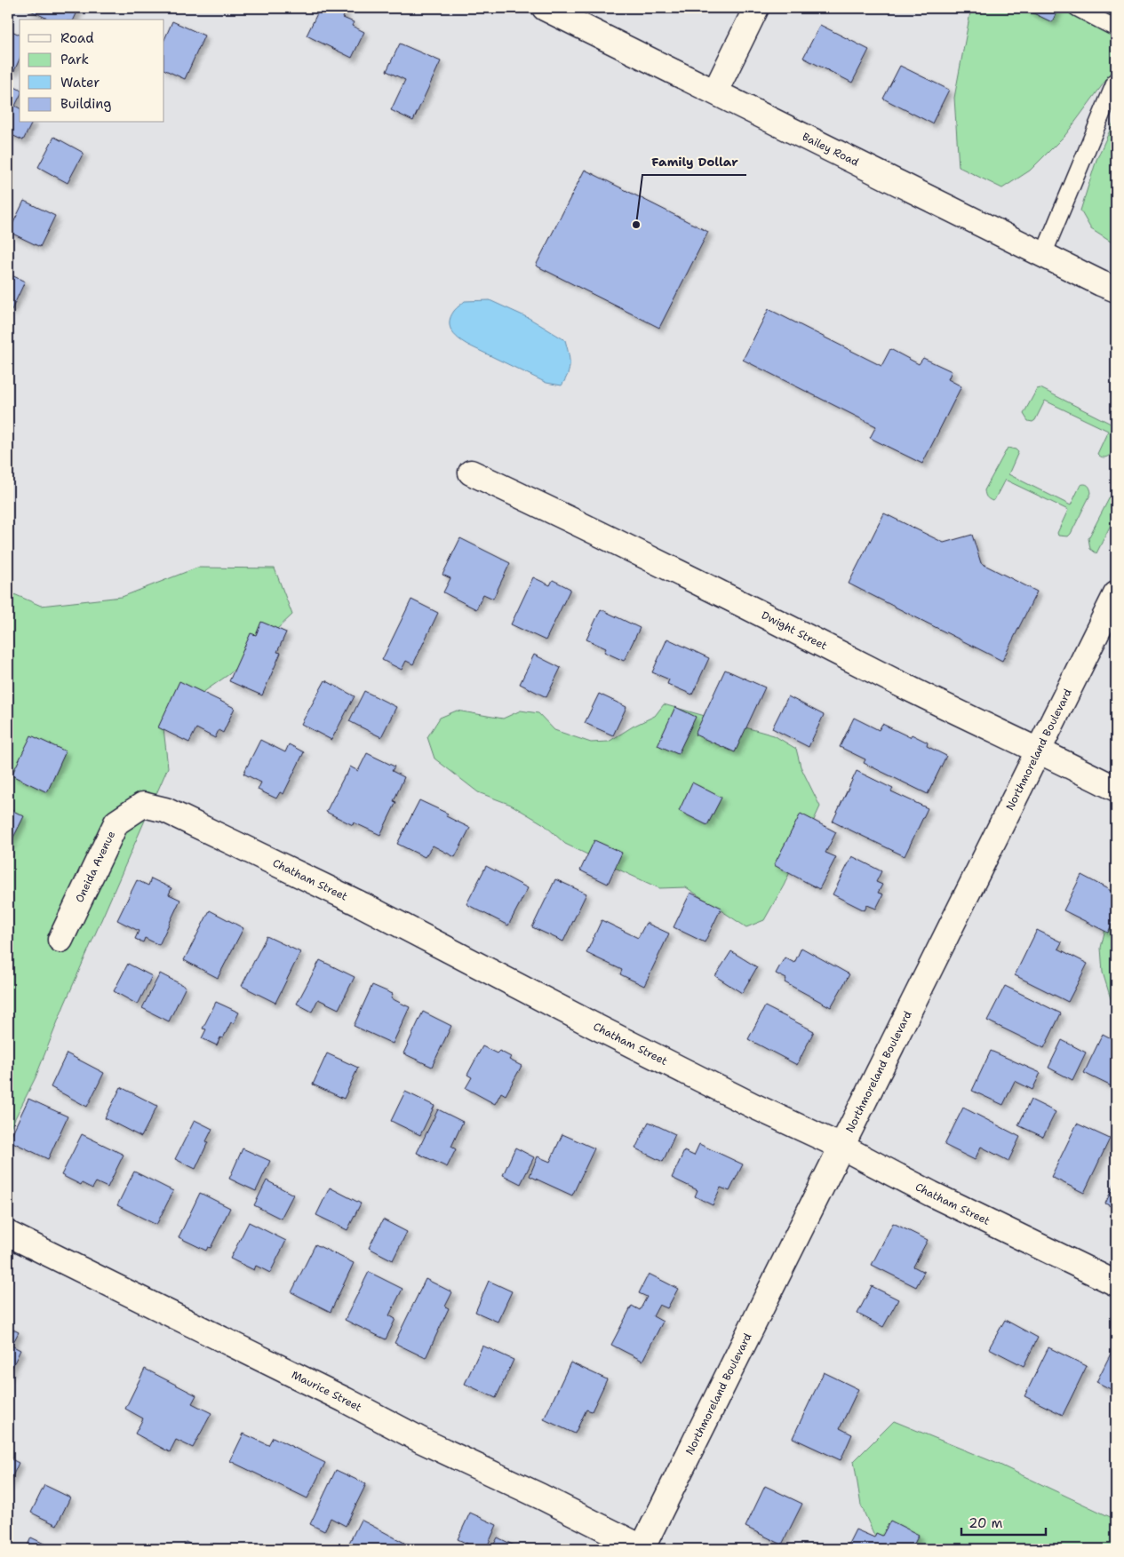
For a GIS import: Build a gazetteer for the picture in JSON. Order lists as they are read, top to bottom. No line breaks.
{"streets":{"street":["Bailey Road","Dwight Street","Northmoreland Boulevard","Oneida Avenue","Chatham Street","Maurice Street"]},"crossings":[["Dwight Street","Northmoreland Boulevard"],["Northmoreland Boulevard","Chatham Street"],["Northmoreland Boulevard","Maurice Street"],["Oneida Avenue","Chatham Street"]],"places":["Family Dollar"],"legend":["Road","Park","Water","Building"],"scale_bar":"20 m"}
